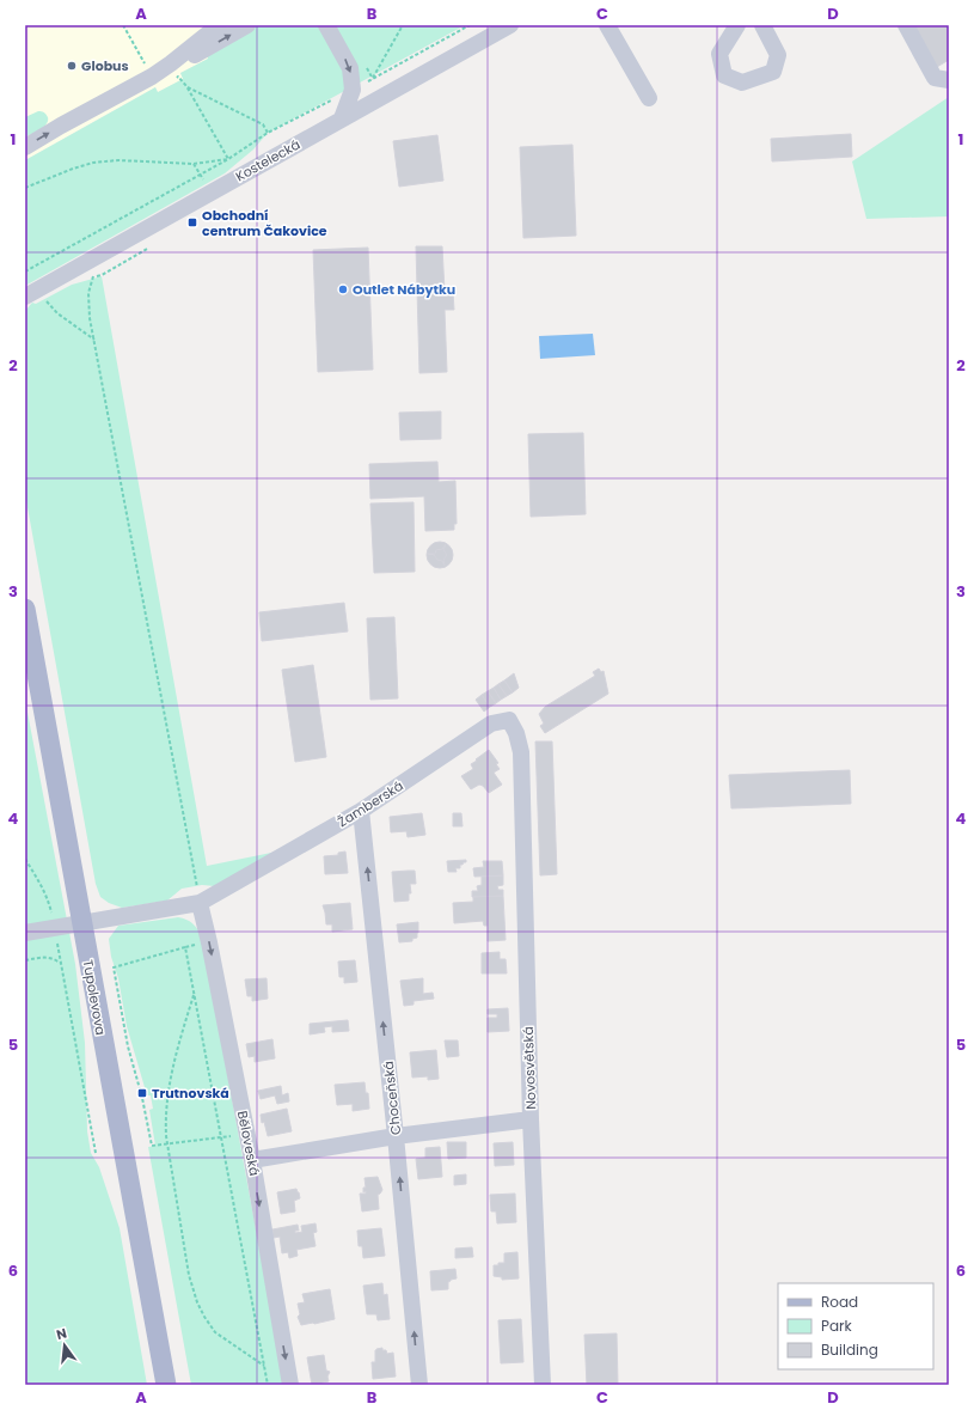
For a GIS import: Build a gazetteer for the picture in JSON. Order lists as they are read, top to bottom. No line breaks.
{"streets":{"main road":["Tupolevova"],"street":["Kostelecká","Žamberská","Novosvětská","Choceňská","Běloveská"]},"crossings":[["Žamberská","Novosvětská"],["Žamberská","Choceňská"],["Žamberská","Běloveská"]],"one_way":["Choceňská","Běloveská"],"places":{"other":["Globus","Outlet Nábytku"],"transit":["Obchodní centrum Čakovice","Trutnovská"]},"legend":["Road","Park","Building"],"north":"top","grid":{"columns":["A","B","C","D"],"rows":["1","2","3","4","5","6"]}}
